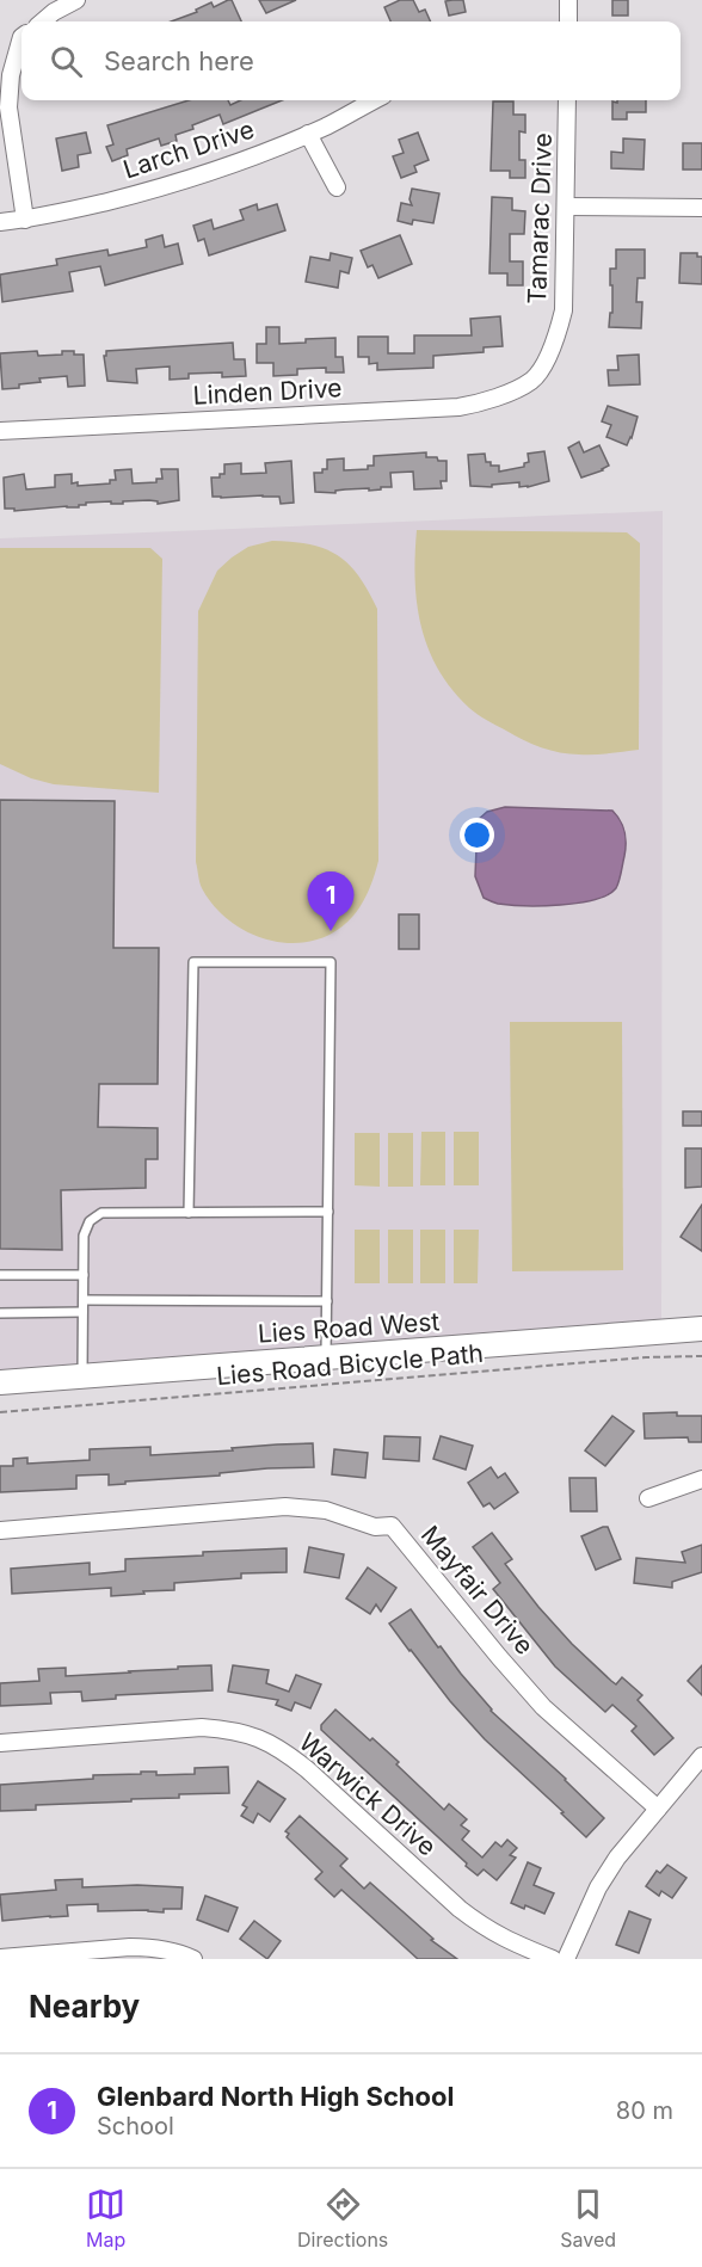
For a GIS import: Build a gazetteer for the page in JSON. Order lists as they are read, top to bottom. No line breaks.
{"streets":{"street":["Larch Drive","Tamarac Drive","Linden Drive","Lies Road West","Mayfair Drive","Warwick Drive"],"path":["Lies Road Bicycle Path"]},"crossings":[["Tamarac Drive","Linden Drive"]],"page":{"search":"Search here","pins":"1","heading":"Nearby","list":[{"mark":"1","name":"Glenbard North High School","note":"School","value":"80 m"}],"nav":["Map","Directions","Saved"]}}
